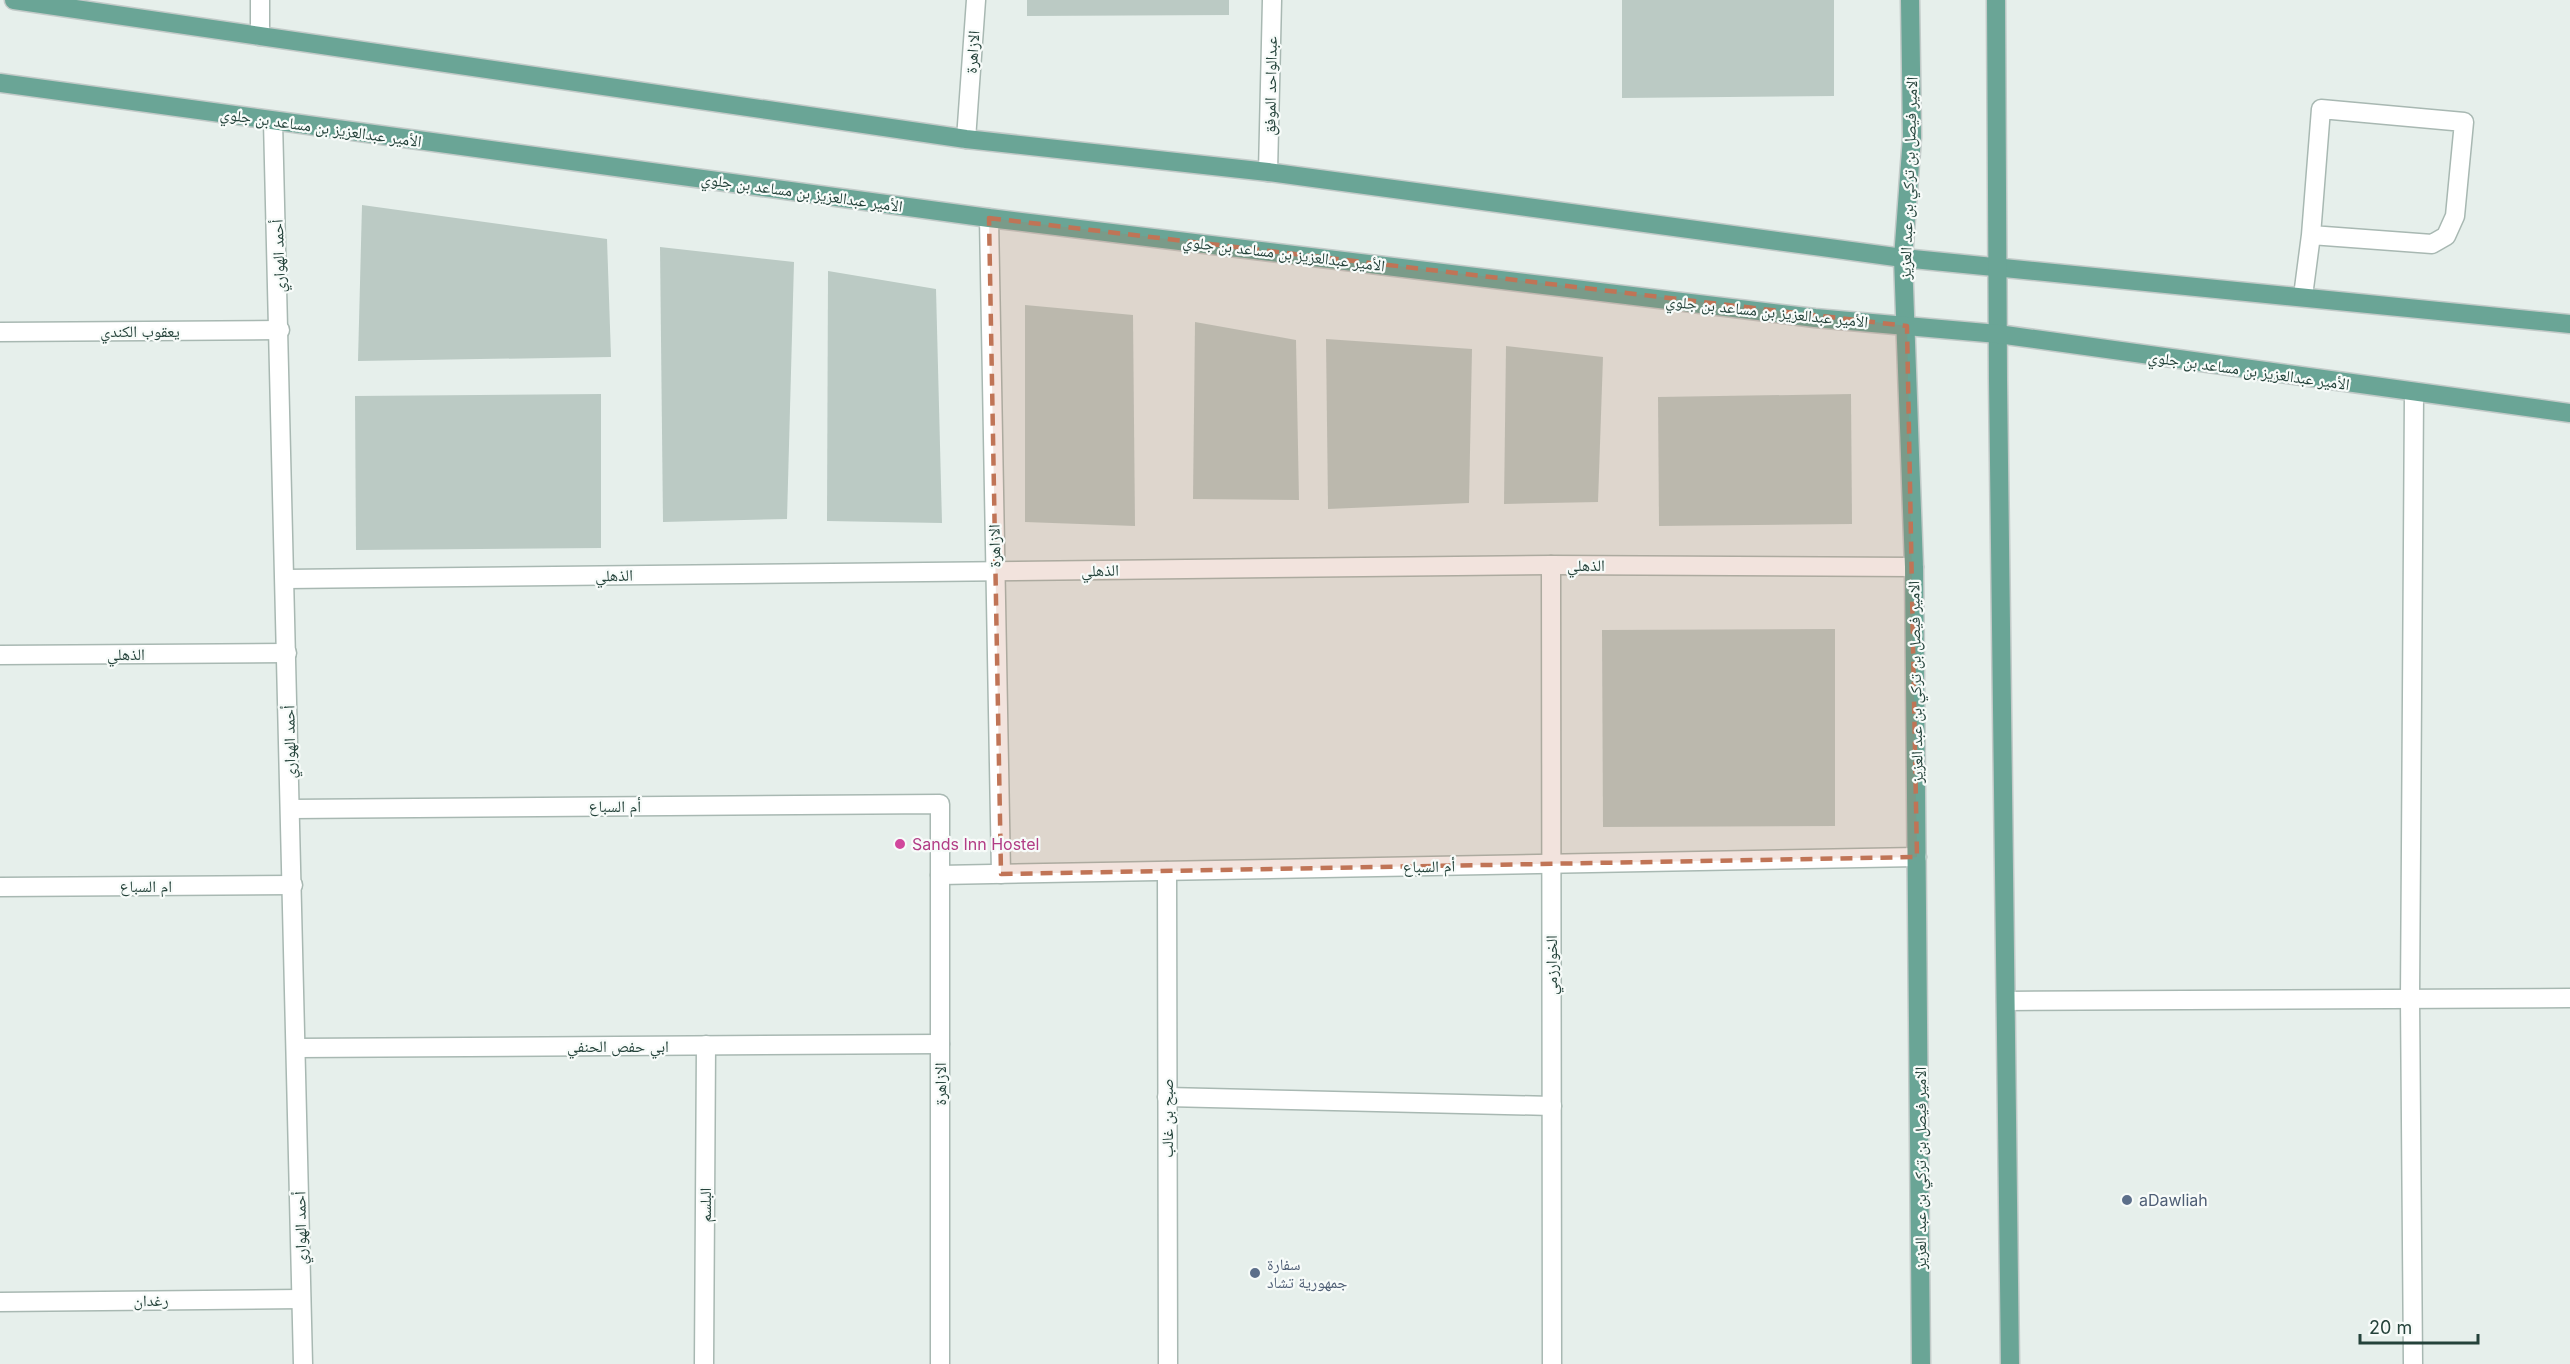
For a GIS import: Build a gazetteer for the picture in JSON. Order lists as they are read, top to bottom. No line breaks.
{"streets":{"main road":["الأمير عبدالعزيز بن مساعد بن جلوي","الامير فيصل بن تركي بن عبد العزيز"],"street":["الازاهرة","عبدالواحد الموفق","أحمد الهواري","يعقوب الكندي","الذهلي","أم السباع","ام السباع","الخوارزمي","ابي حفص الحنفي","صبح بن غالب","البلسم","رغدان"]},"crossings":[["الازاهرة","الأمير عبدالعزيز بن مساعد بن جلوي"],["الازاهرة","الذهلي"],["الازاهرة","أم السباع"],["الازاهرة","ابي حفص الحنفي"],["الأمير عبدالعزيز بن مساعد بن جلوي","الامير فيصل بن تركي بن عبد العزيز"],["الأمير عبدالعزيز بن مساعد بن جلوي","أحمد الهواري"],["الامير فيصل بن تركي بن عبد العزيز","الذهلي"],["الامير فيصل بن تركي بن عبد العزيز","أم السباع"],["أحمد الهواري","يعقوب الكندي"],["أحمد الهواري","الذهلي"],["أحمد الهواري","أم السباع"],["أحمد الهواري","ام السباع"],["أحمد الهواري","ابي حفص الحنفي"],["أحمد الهواري","رغدان"],["الذهلي","الخوارزمي"],["أم السباع","الخوارزمي"],["أم السباع","صبح بن غالب"],["ابي حفص الحنفي","البلسم"]],"places":["Sands Inn Hostel","aDawliah","سفارة جمهورية تشاد"],"scale_bar":"20 m"}
